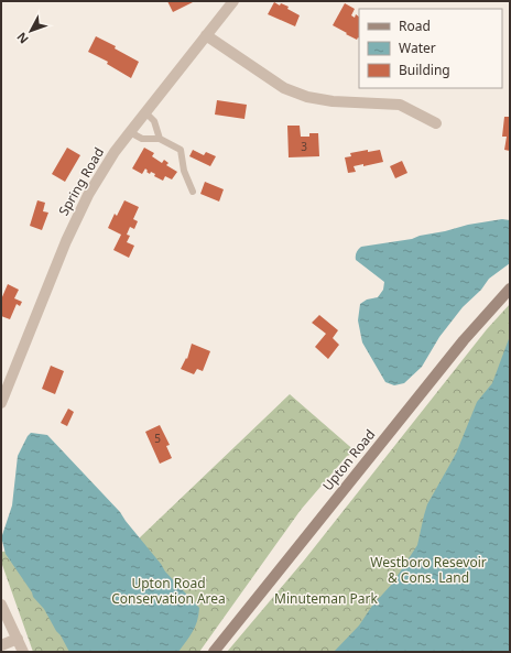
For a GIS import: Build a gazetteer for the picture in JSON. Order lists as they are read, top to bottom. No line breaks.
{"streets":{"main road":["Upton Road"],"street":["Spring Road"]},"parks":["Westboro Resevoir & Cons. Land","Upton Road Conservation Area","Minuteman Park"],"house_numbers":["3","5"],"legend":["Road","Water","Building"],"north":"bottom left"}
